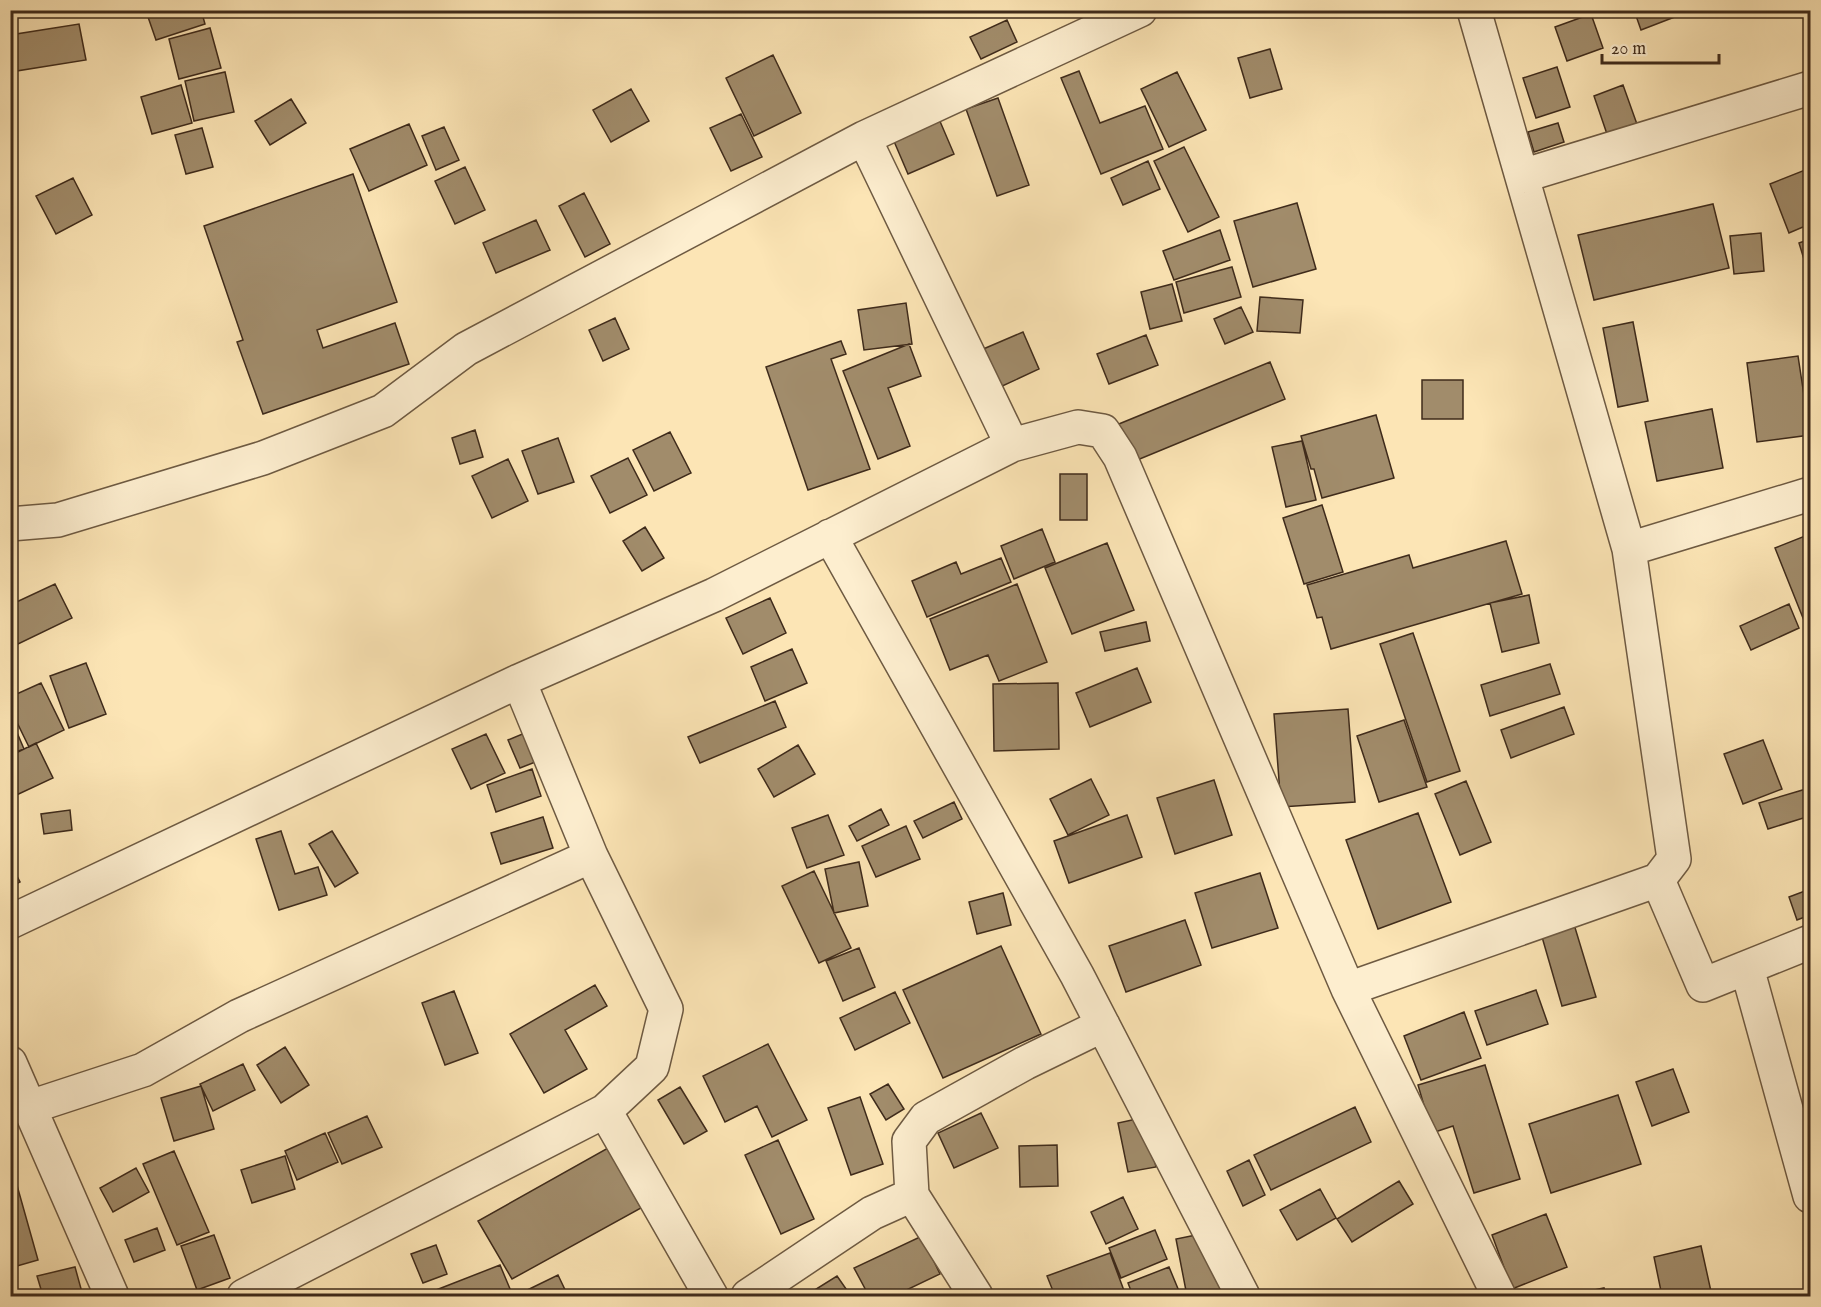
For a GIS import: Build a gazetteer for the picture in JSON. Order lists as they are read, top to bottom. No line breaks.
{"scale_bar":"20 m"}
